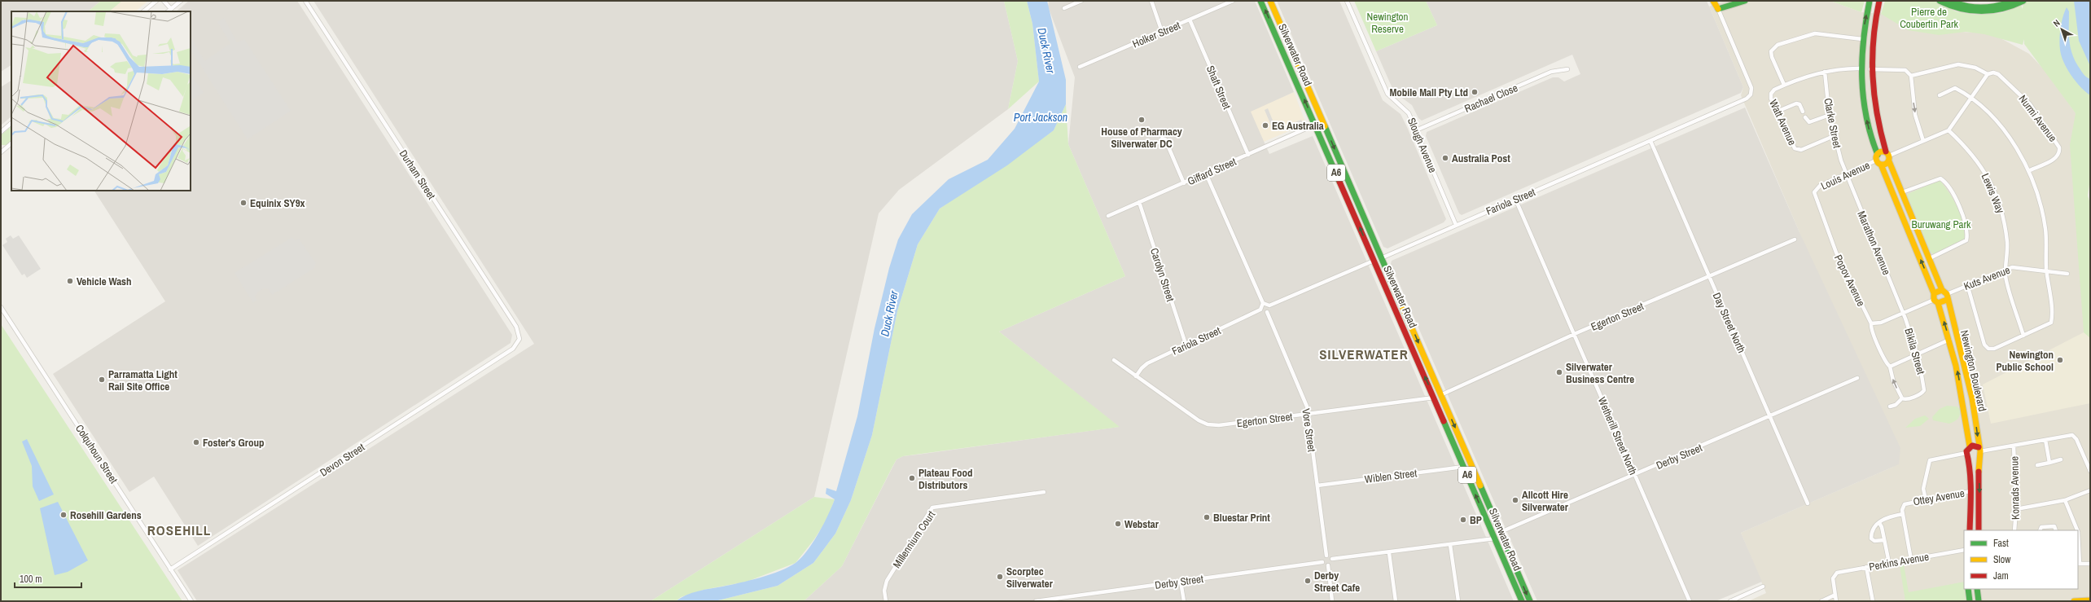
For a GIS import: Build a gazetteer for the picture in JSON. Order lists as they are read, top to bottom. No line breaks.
{"streets":{"main road":["Silverwater Road","A6","Newington Boulevard"],"street":["Holker Street","Shaft Street","Rachael Close","Nurmi Avenue","Watt Avenue","Clarke Street","Slough Avenue","Giffard Street","Durham Street","Louis Avenue","Lewis Way","Fariola Street","Marathon Avenue","Carolyn Street","Kuts Avenue","Popov Avenue","Egerton Street","Day Street North","Bikila Street","Vore Street","Wetherill Street North","Colquhoun Street","Derby Street","Devon Street","Wiblen Street","Konrads Avenue","Ottey Avenue","Millennium Court","Perkins Avenue"]},"crossings":[["Holker Street","Shaft Street"],["Silverwater Road","Giffard Street"],["Silverwater Road","Fariola Street"],["Silverwater Road","Egerton Street"],["Silverwater Road","Derby Street"],["Silverwater Road","Wiblen Street"],["Shaft Street","Giffard Street"],["Rachael Close","Slough Avenue"],["Watt Avenue","Clarke Street"],["Clarke Street","Louis Avenue"],["Clarke Street","Marathon Avenue"],["Slough Avenue","Fariola Street"],["Giffard Street","Carolyn Street"],["Durham Street","Devon Street"],["Louis Avenue","Marathon Avenue"],["Louis Avenue","Popov Avenue"],["Lewis Way","Kuts Avenue"],["Fariola Street","Carolyn Street"],["Fariola Street","Egerton Street"],["Fariola Street","Day Street North"],["Fariola Street","Wetherill Street North"],["Marathon Avenue","Bikila Street"],["Kuts Avenue","Newington Boulevard"],["Popov Avenue","Bikila Street"],["Egerton Street","Day Street North"],["Egerton Street","Vore Street"],["Egerton Street","Wetherill Street North"],["Day Street North","Derby Street"],["Vore Street","Derby Street"],["Vore Street","Wiblen Street"],["Wetherill Street North","Derby Street"],["Colquhoun Street","Devon Street"],["Ottey Avenue","Perkins Avenue"]],"districts":["SILVERWATER","ROSEHILL"],"water":["Duck River","Port Jackson"],"parks":["Pierre de Coubertin Park","Newington Reserve","Buruwang Park"],"places":["Mobile Mall Pty Ltd","House of Pharmacy Silverwater DC","EG Australia","Australia Post","Equinix SY9x","Vehicle Wash","Newington Public School","Silverwater Business Centre","Parramatta Light Rail Site Office","Foster's Group","Plateau Food Distributors","Allcott Hire Silverwater","Rosehill Gardens","Bluestar Print","BP","Webstar","Scorptec Silverwater","Derby Street Cafe"],"legend":["Fast","Slow","Jam"],"scale_bar":"100 m","north":"top left"}
